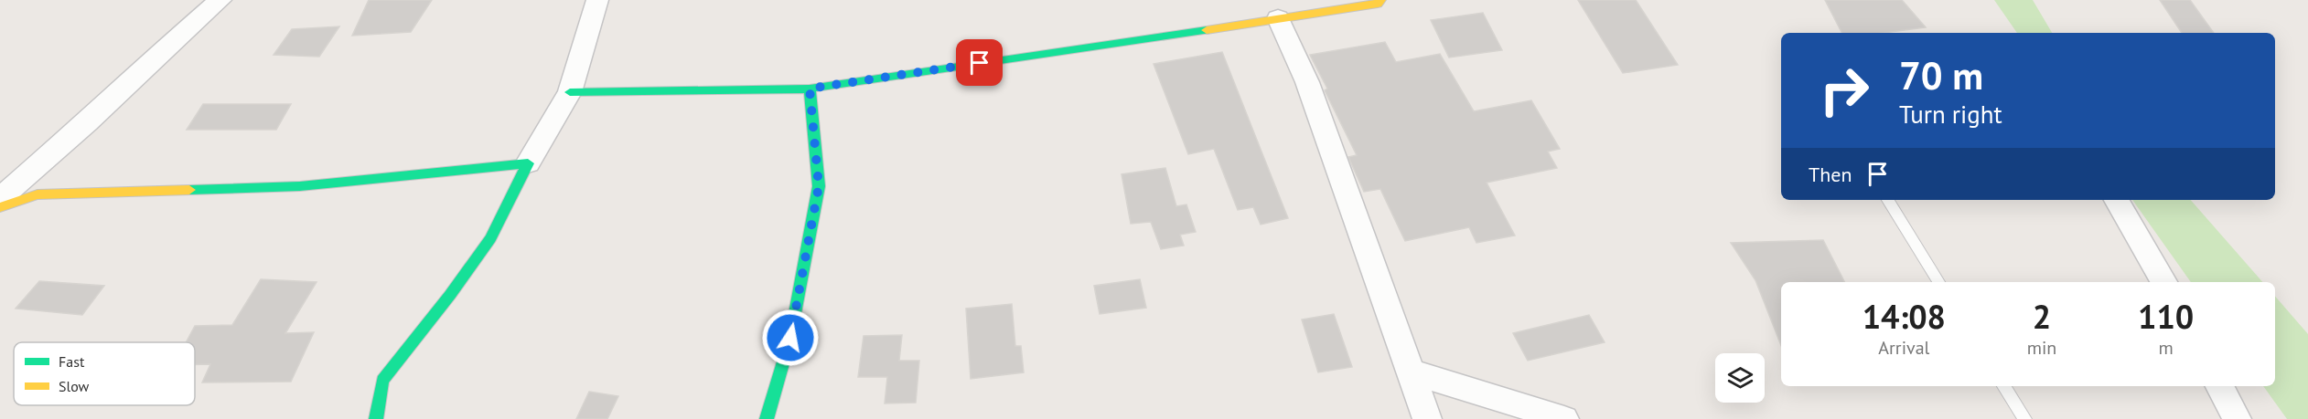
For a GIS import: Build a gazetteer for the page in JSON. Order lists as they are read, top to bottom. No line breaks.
{"legend":["Fast","Slow"],"page":{"turn":["70 m","Turn right"],"then":"Then","eta":["14:08","Arrival","2","min","110","m"]}}
